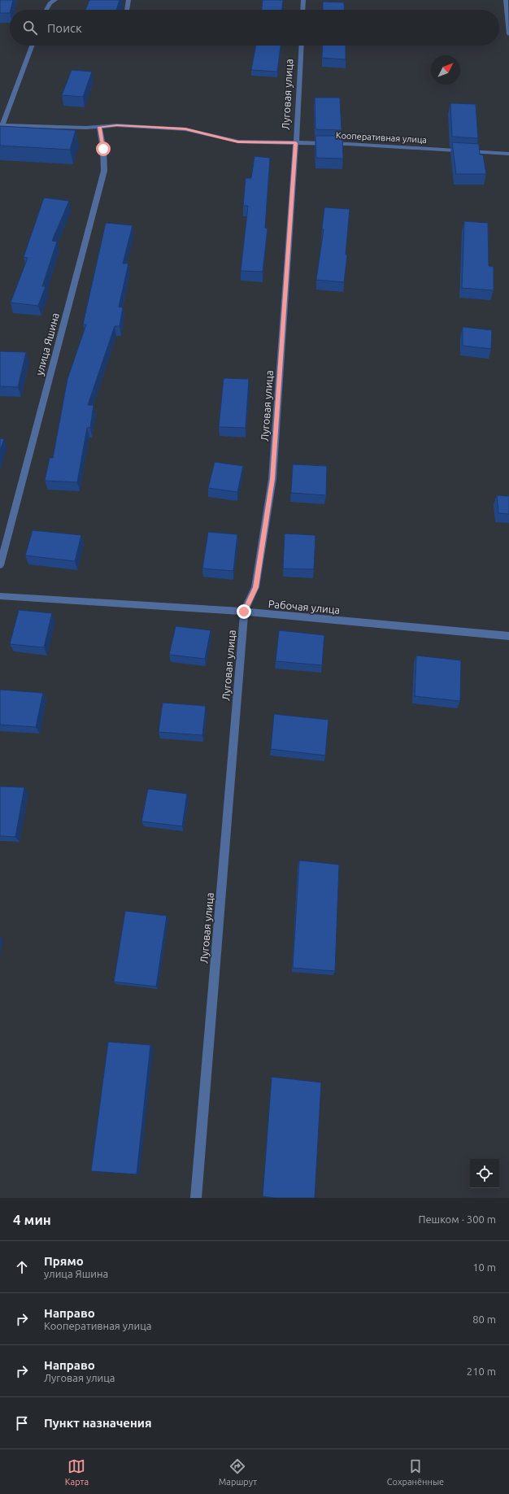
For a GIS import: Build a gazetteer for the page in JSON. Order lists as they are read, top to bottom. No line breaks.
{"streets":{"street":["Луговая улица","Кооперативная улица","улица Яшина","Рабочая улица"]},"crossings":[["Луговая улица","Кооперативная улица"],["Луговая улица","Рабочая улица"],["Кооперативная улица","улица Яшина"]],"north":"top right","page":{"search":"Поиск","heading":["4 мин","Пешком · 300 m"],"list":[["Прямо","улица Яшина","10 m"],["Направо","Кооперативная улица","80 m"],["Направо","Луговая улица","210 m"],"Пункт назначения"],"nav":["Карта","Маршрут","Сохранённые"]}}
